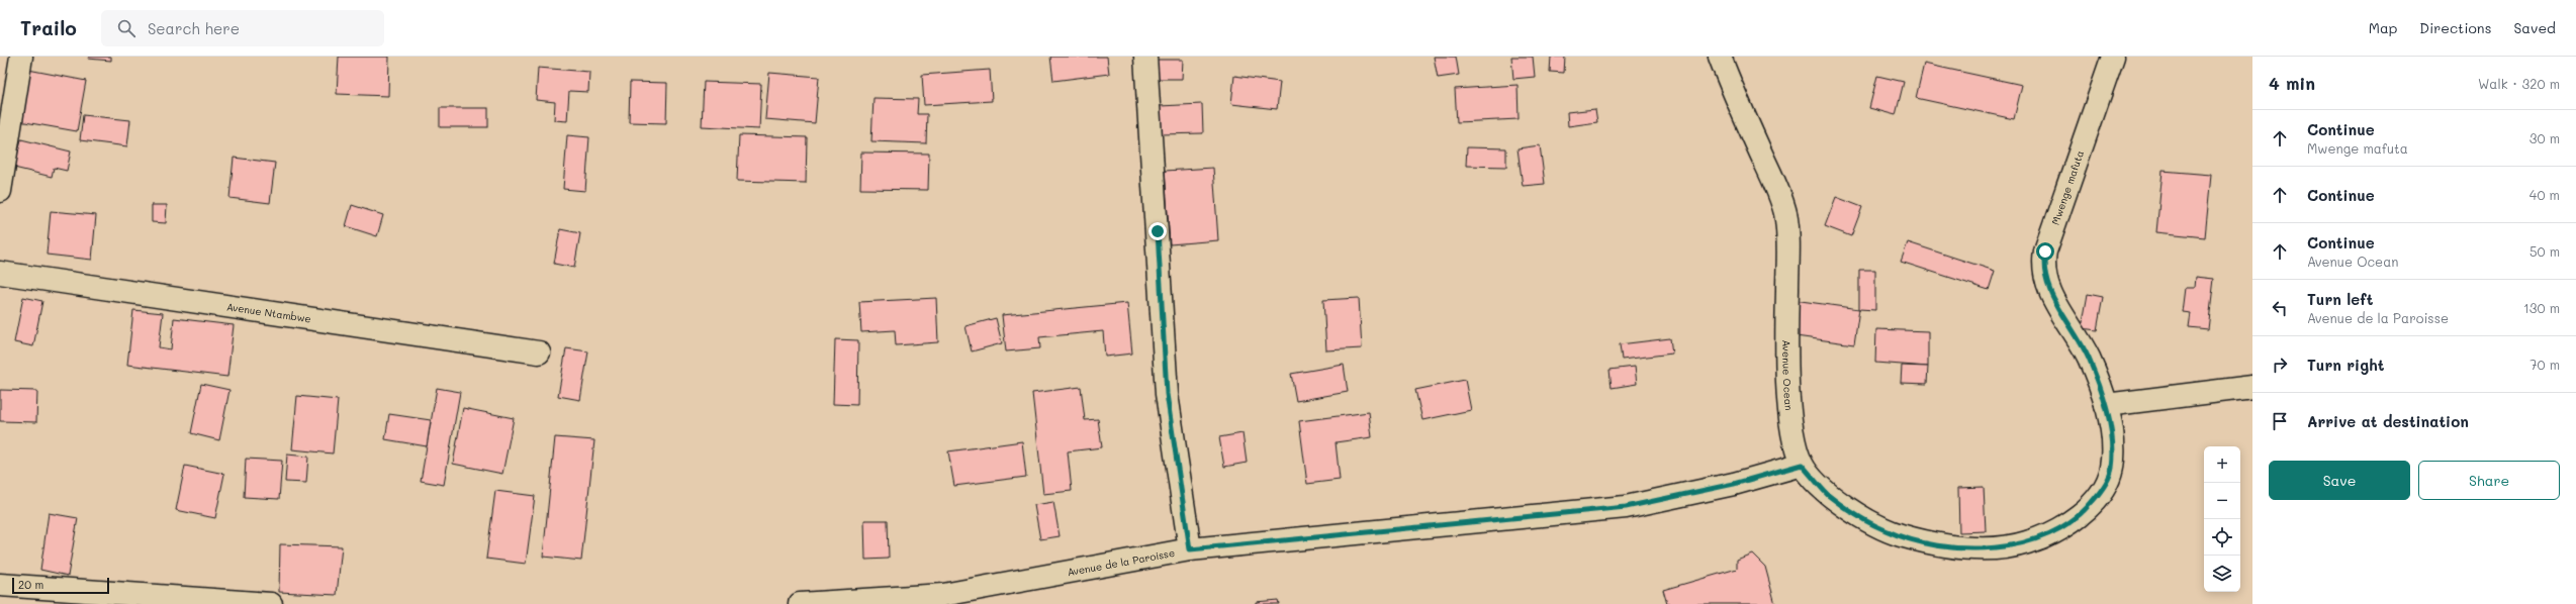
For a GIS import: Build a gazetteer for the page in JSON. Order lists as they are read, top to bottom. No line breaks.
{"streets":{"street":["Mwenge mafuta","Avenue Ntambwe","Avenue Ocean","Avenue de la Paroisse"]},"crossings":[["Mwenge mafuta","Avenue Ocean"],["Avenue Ocean","Avenue de la Paroisse"]],"scale_bar":"20 m","page":{"header":"Trailo","search":"Search here","nav":["Map","Directions","Saved"],"heading":["4 min","Walk · 320 m"],"list":[["Continue","Mwenge mafuta","30 m"],["Continue","40 m"],["Continue","Avenue Ocean","50 m"],["Turn left","Avenue de la Paroisse","130 m"],["Turn right","70 m"],"Arrive at destination"],"map_buttons":["+","−"],"buttons":["Save","Share"],"scale":"20 m"}}
